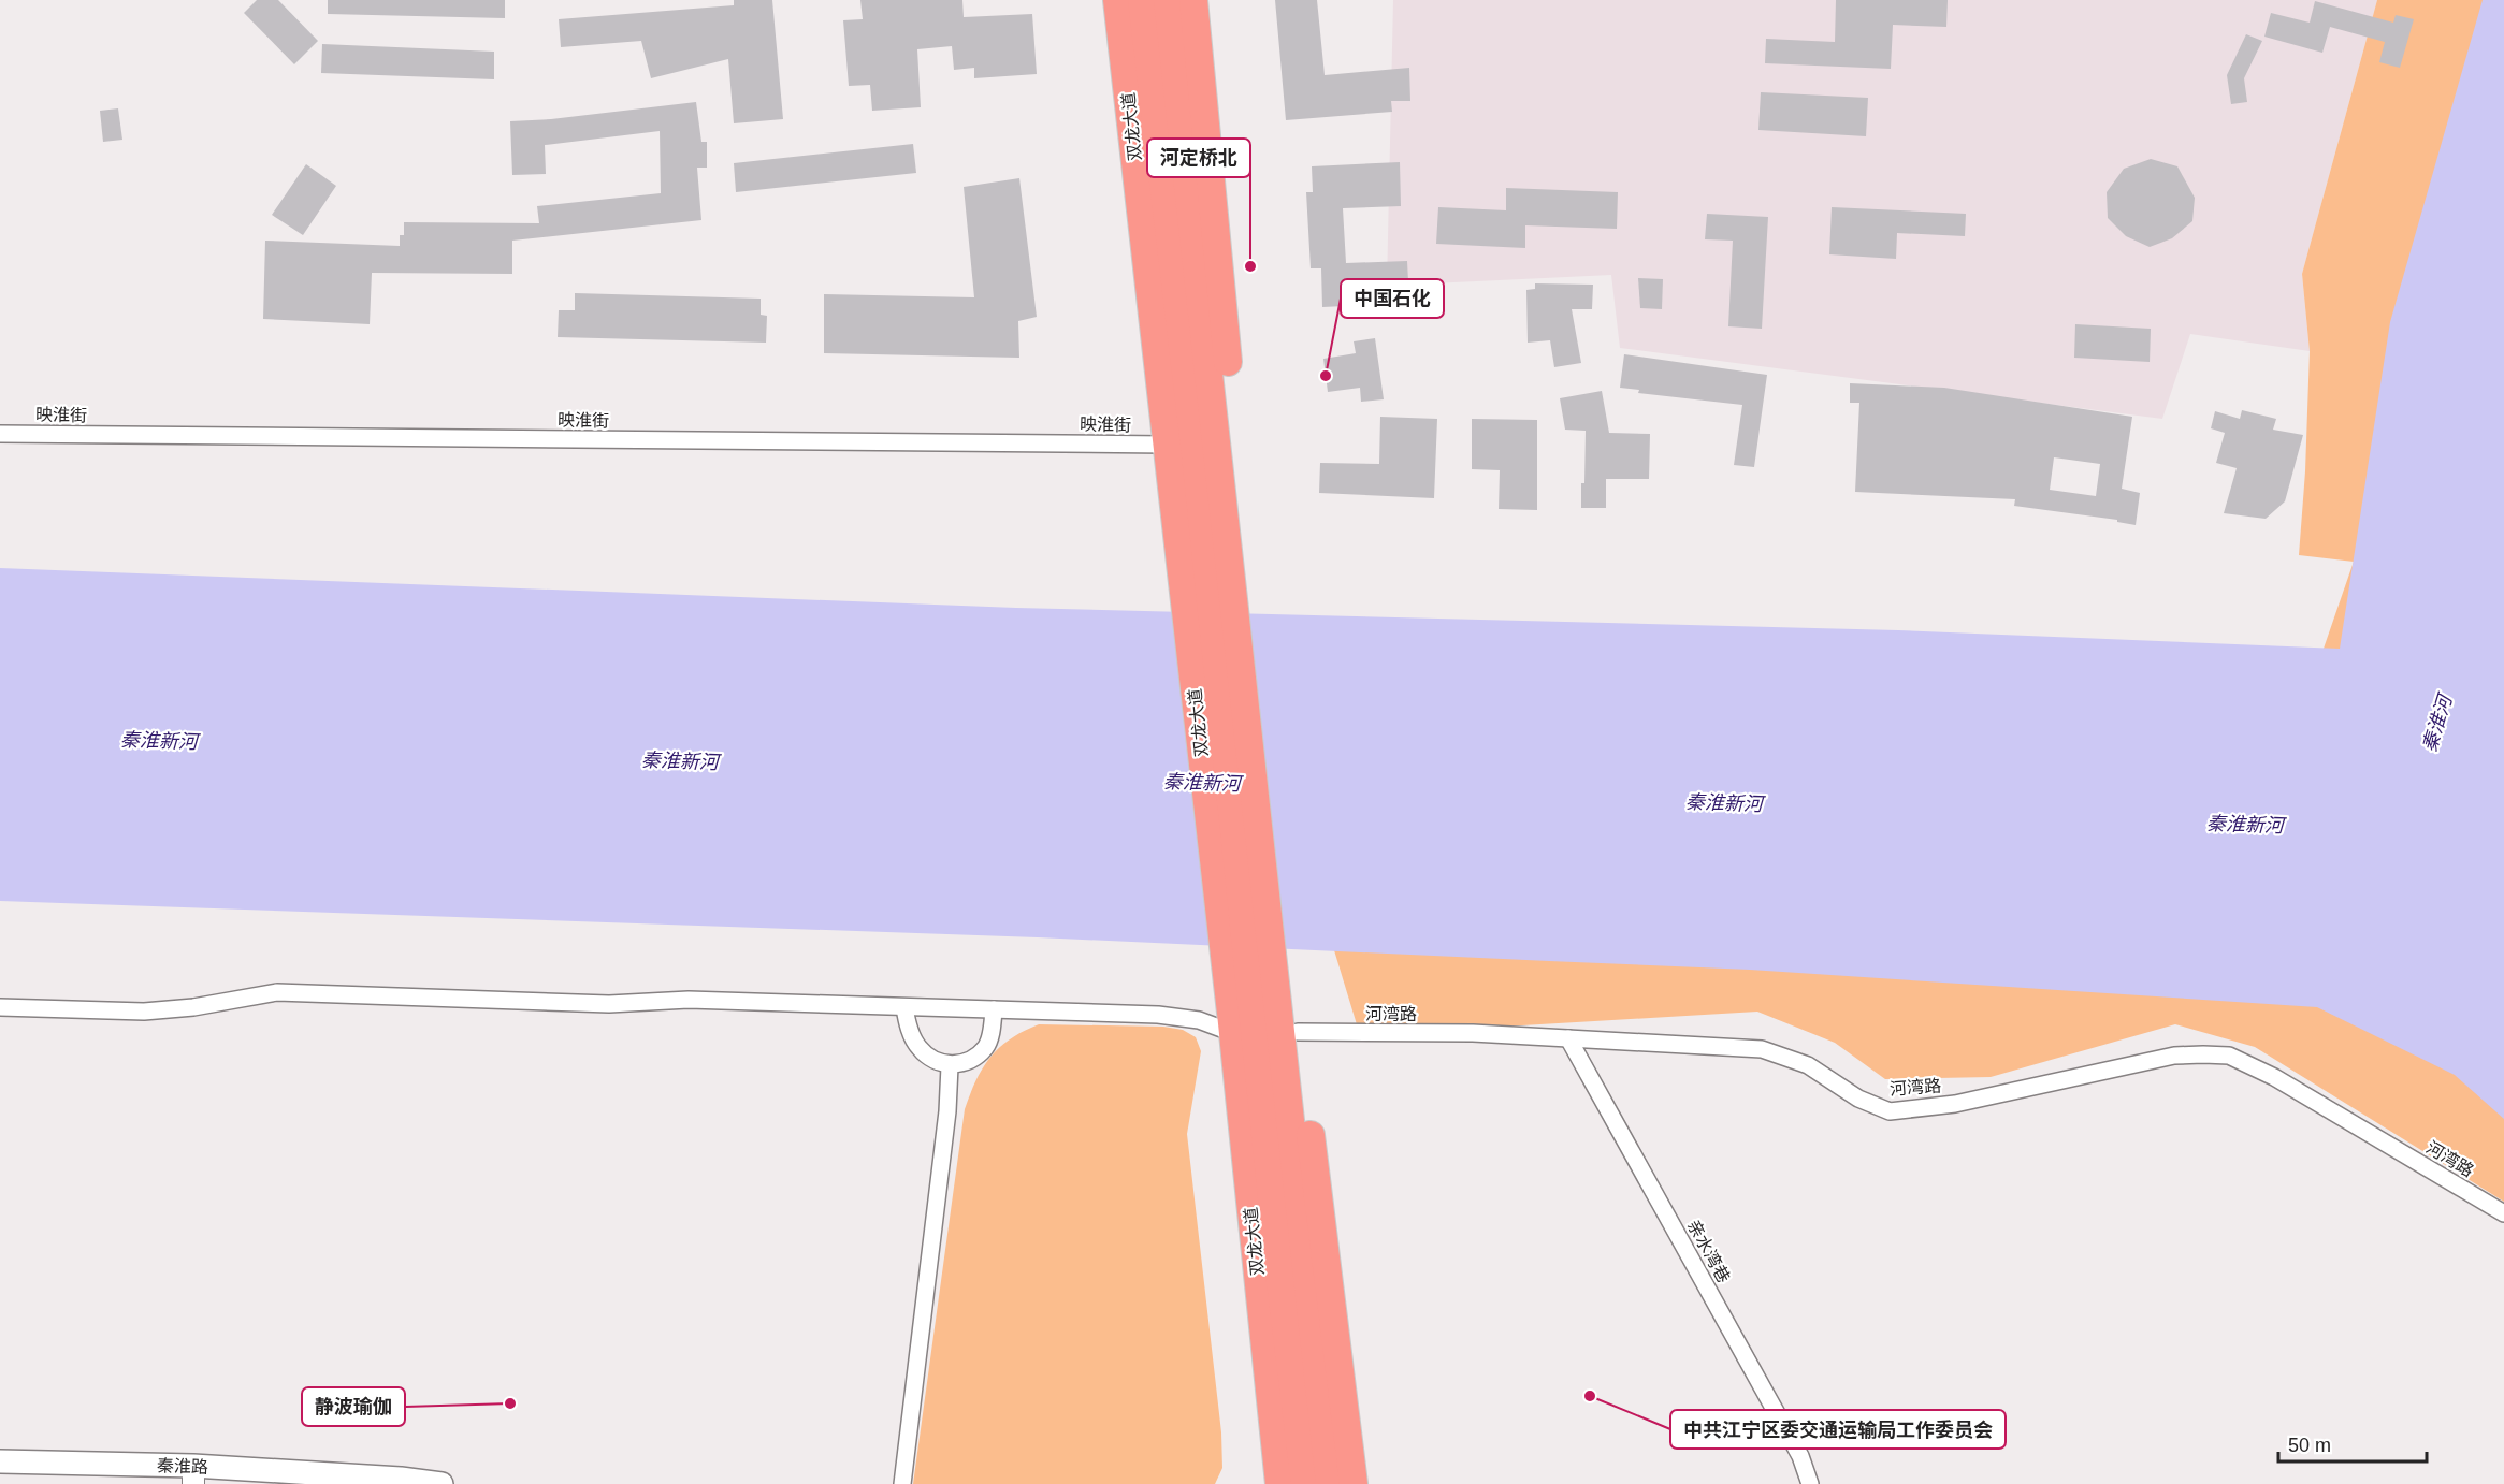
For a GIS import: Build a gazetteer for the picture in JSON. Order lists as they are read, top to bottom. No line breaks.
{"streets":{"highway":["双龙大道"],"main road":["秦淮路"],"street":["映淮街","河湾路","亲水湾巷"]},"crossings":[["双龙大道","映淮街"],["河湾路","亲水湾巷"]],"water":["秦淮河","秦淮新河"],"places":["河定桥北","中国石化","中共江宁区委交通运输局工作委员会","静波瑜伽"],"scale_bar":"50 m"}
